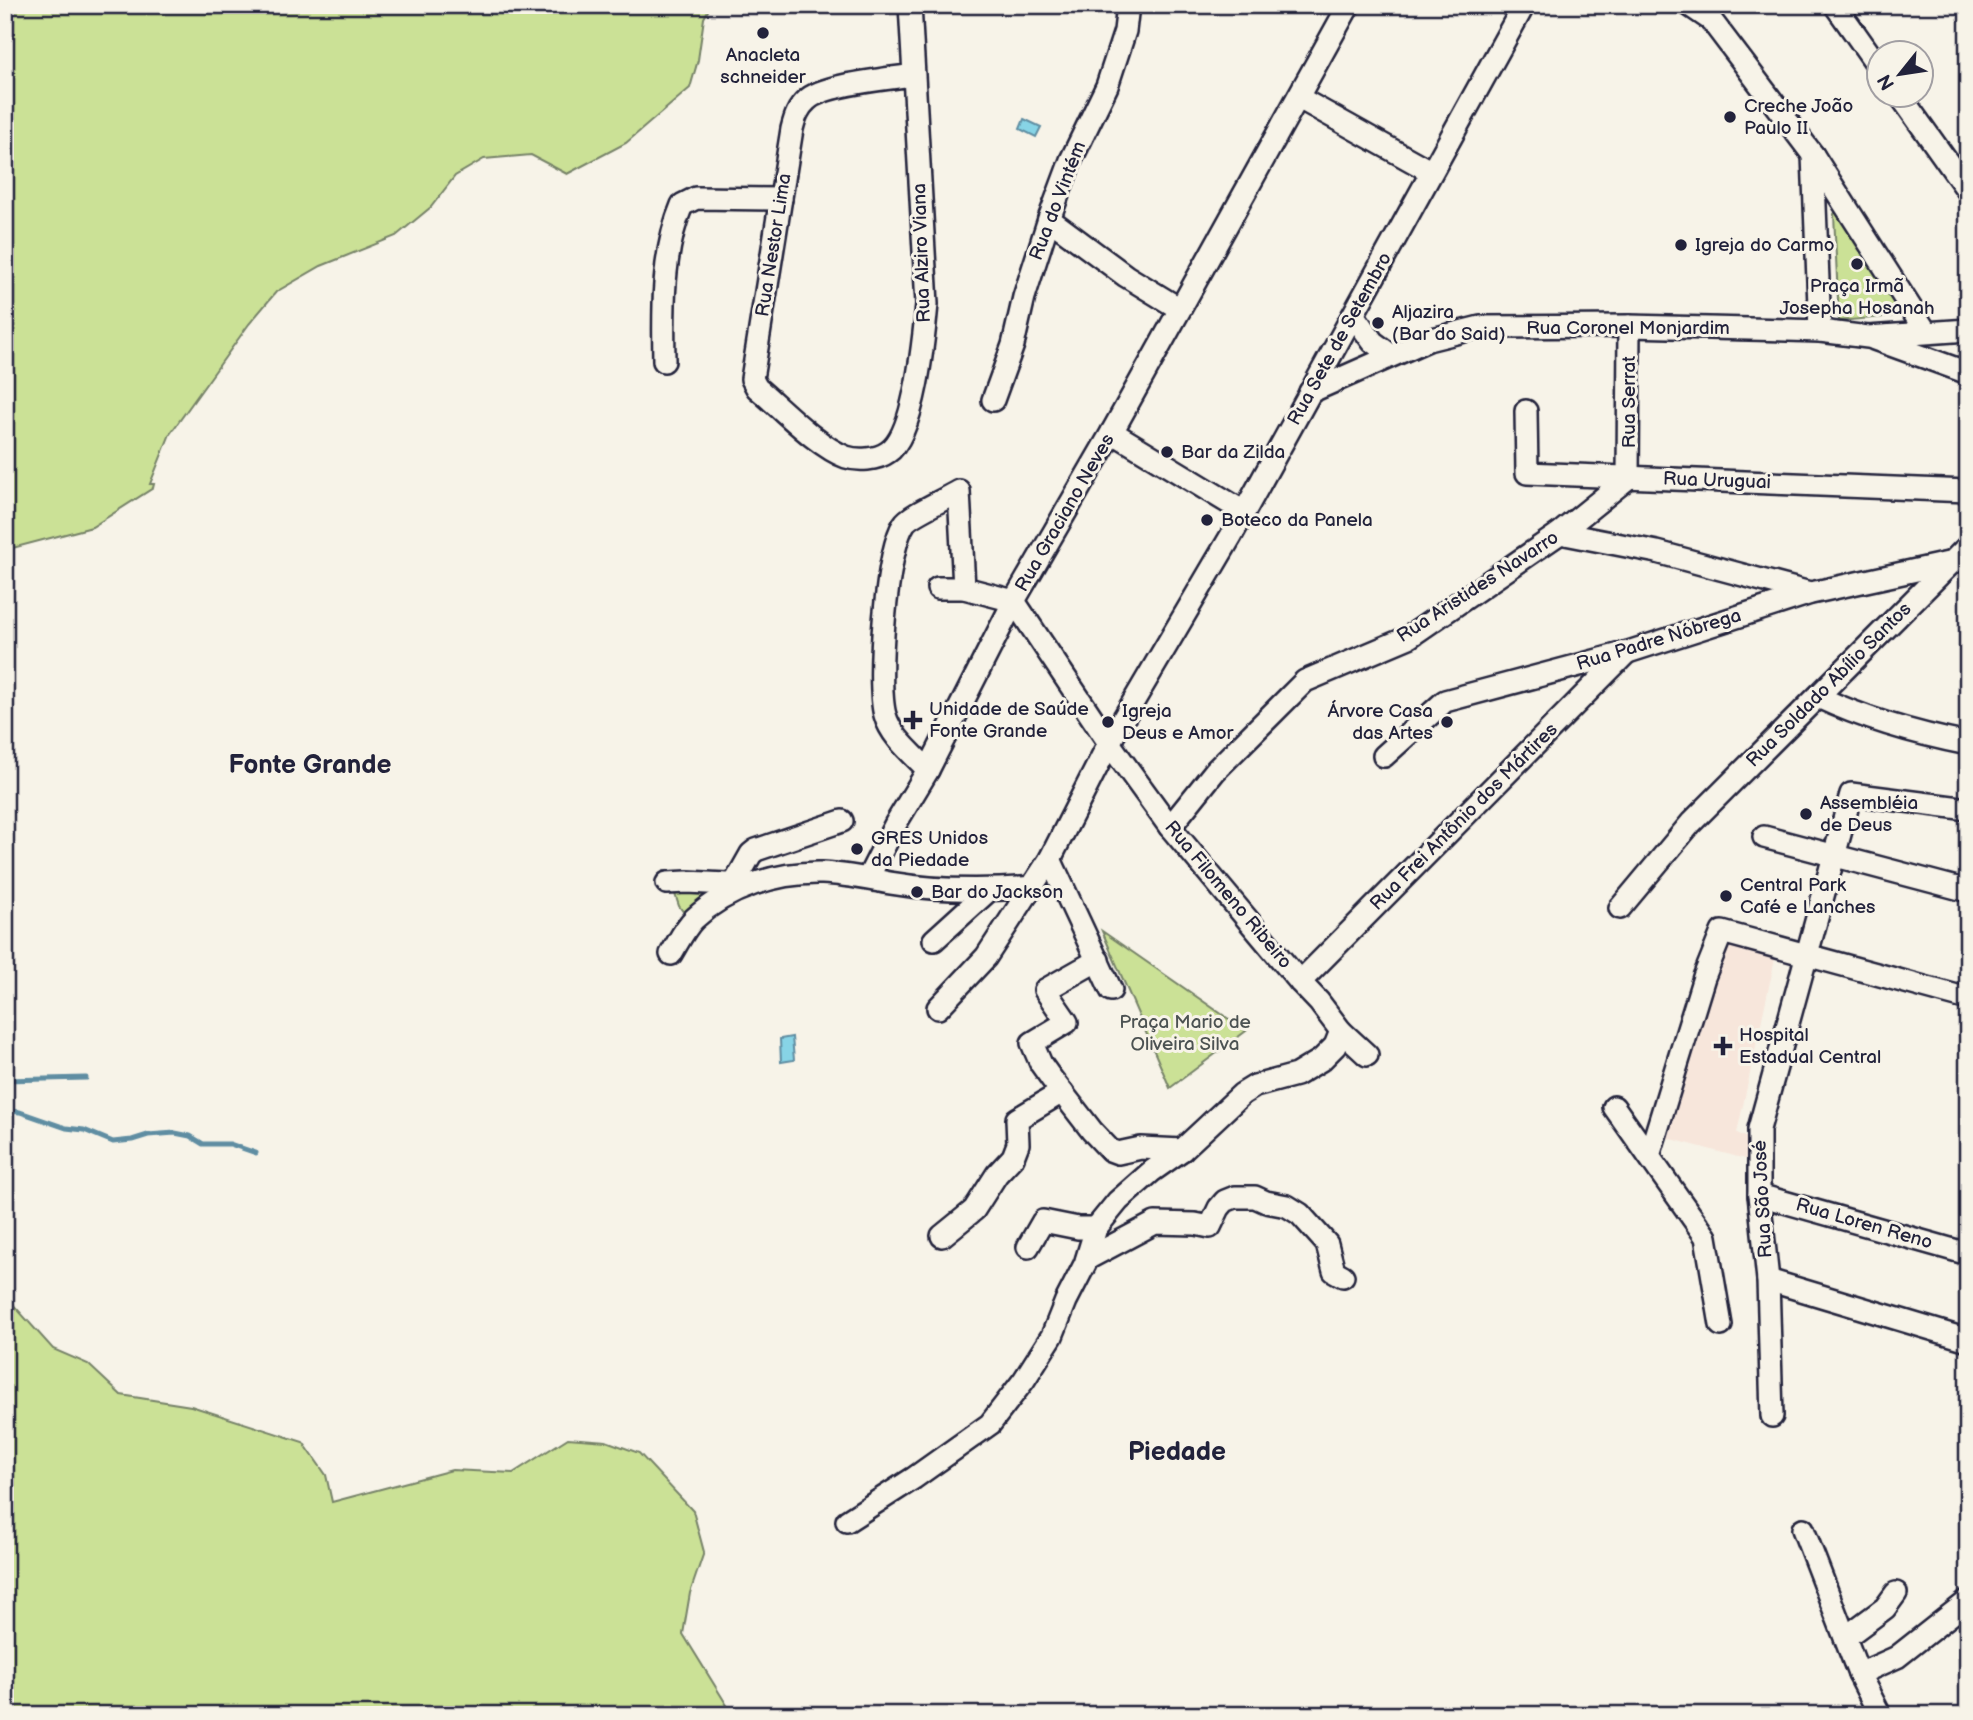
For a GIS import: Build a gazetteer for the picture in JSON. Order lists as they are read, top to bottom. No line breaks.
{"streets":{"street":["Rua do Vintém","Rua Nestor Lima","Rua Alziro Viana","Rua Coronel Monjardim","Rua Sete de Setembro","Rua Serrat","Rua Uruguai","Rua Graciano Neves","Rua Aristides Navarro","Rua Padre Nóbrega","Rua Soldado Abílio Santos","Rua Frei Antônio dos Mártires","Rua Filomeno Ribeiro","Rua São José","Rua Loren Reno"]},"crossings":[["Rua Nestor Lima","Rua Alziro Viana"],["Rua Coronel Monjardim","Rua Sete de Setembro"],["Rua Coronel Monjardim","Rua Serrat"],["Rua Sete de Setembro","Rua Filomeno Ribeiro"],["Rua Serrat","Rua Uruguai"],["Rua Serrat","Rua Aristides Navarro"],["Rua Uruguai","Rua Aristides Navarro"],["Rua Graciano Neves","Rua Filomeno Ribeiro"],["Rua Aristides Navarro","Rua Filomeno Ribeiro"],["Rua Padre Nóbrega","Rua Soldado Abílio Santos"],["Rua Padre Nóbrega","Rua Frei Antônio dos Mártires"],["Rua Frei Antônio dos Mártires","Rua Filomeno Ribeiro"],["Rua São José","Rua Loren Reno"]],"districts":["Fonte Grande","Piedade"],"parks":["Praça Mario de Oliveira Silva"],"places":{"other":["Anacleta schneider","Creche João Paulo II","Igreja do Carmo","Praça Irmã Josepha Hosanah","Aljazira (Bar do Said)","Bar da Zilda","Boteco da Panela","Igreja Deus e Amor","Árvore Casa das Artes","Assembléia de Deus","GRES Unidos da Piedade","Bar do Jackson","Central Park Café e Lanches"],"health":["Unidade de Saúde Fonte Grande","Hospital Estadual Central"]},"north":"bottom left"}
